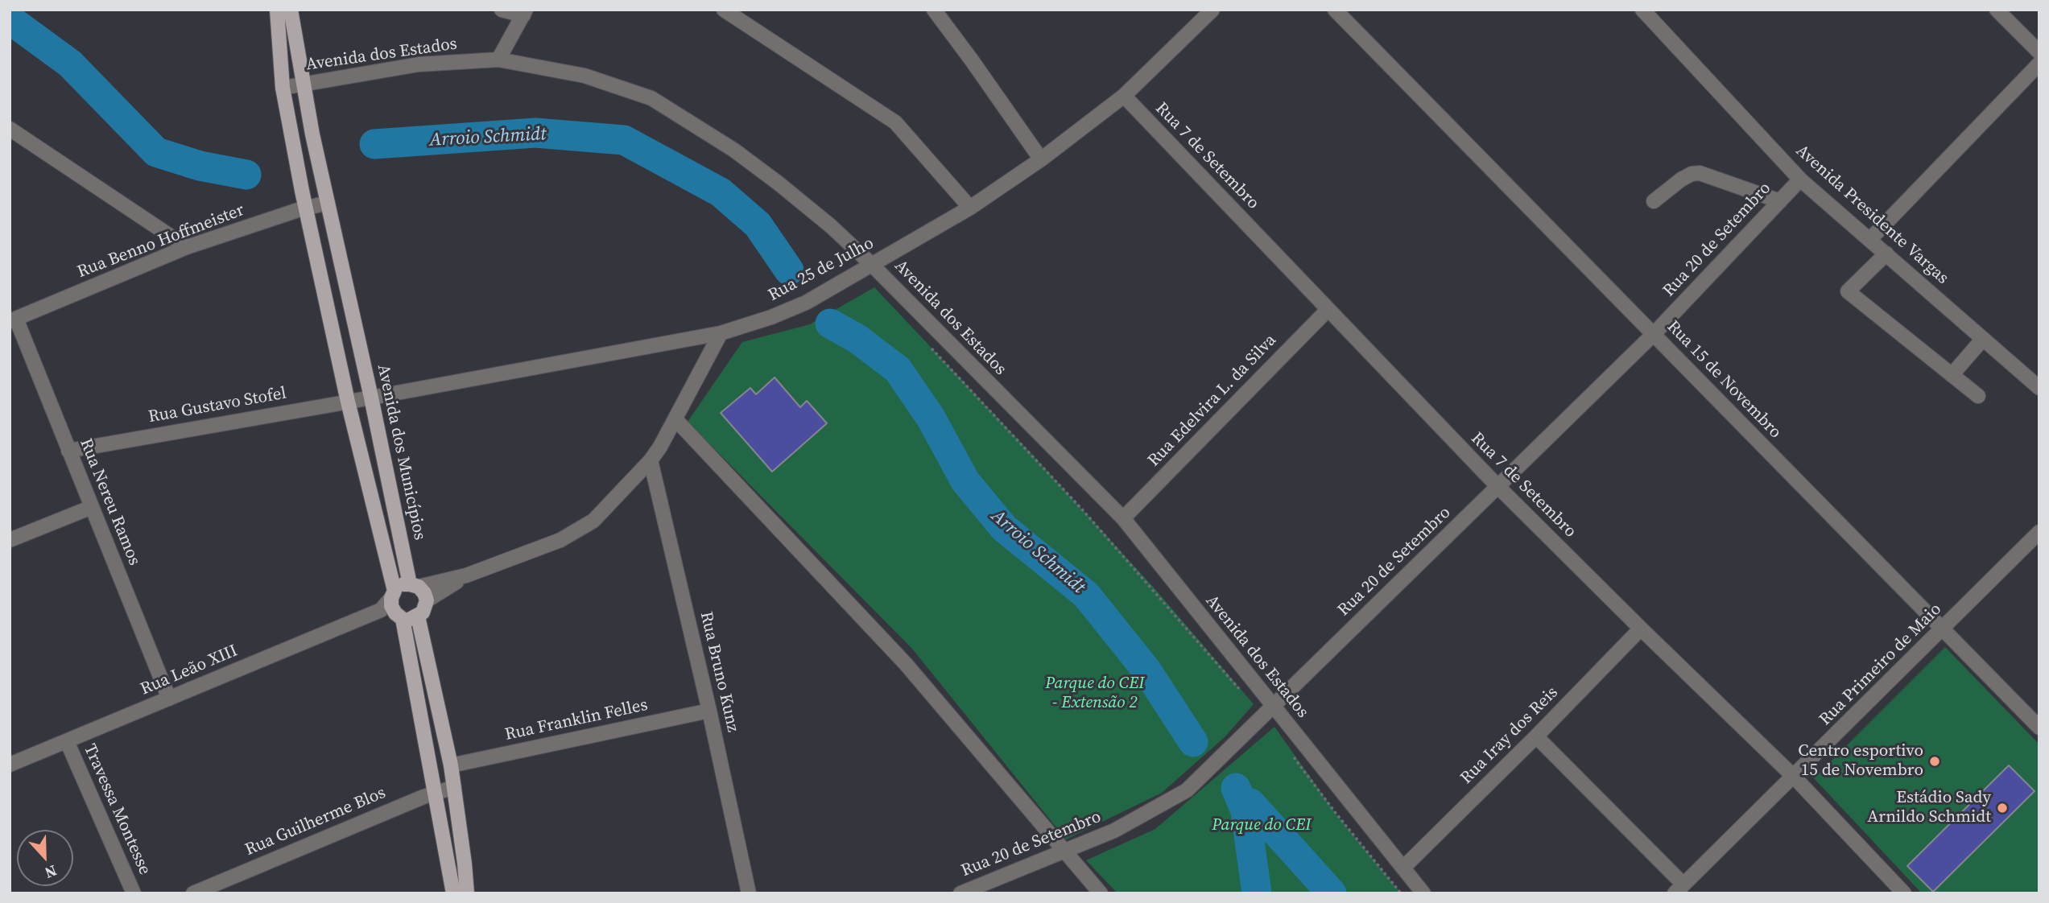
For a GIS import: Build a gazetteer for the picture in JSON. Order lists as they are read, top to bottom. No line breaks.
{"streets":{"main road":["Avenida dos Municípios"],"street":["Avenida dos Estados","Rua 7 de Setembro","Avenida Presidente Vargas","Rua 20 de Setembro","Rua Benno Hoffmeister","Rua 25 de Julho","Rua 15 de Novembro","Rua Edelvira L. da Silva","Rua Gustavo Stofel","Rua Nereu Ramos","Rua Primeiro de Maio","Rua Leão XIII","Rua Bruno Kunz","Rua Franklin Felles","Rua Iray dos Reis","Travessa Montesse","Rua Guilherme Blos"]},"crossings":[["Avenida dos Estados","Rua 20 de Setembro"],["Avenida dos Estados","Rua 25 de Julho"],["Avenida dos Estados","Rua Edelvira L. da Silva"],["Avenida dos Estados","Avenida dos Municípios"],["Avenida dos Estados","Rua Iray dos Reis"],["Rua 7 de Setembro","Rua 20 de Setembro"],["Rua 7 de Setembro","Rua 25 de Julho"],["Rua 7 de Setembro","Rua Edelvira L. da Silva"],["Rua 7 de Setembro","Rua Primeiro de Maio"],["Rua 7 de Setembro","Rua Iray dos Reis"],["Avenida Presidente Vargas","Rua 20 de Setembro"],["Rua 20 de Setembro","Rua 15 de Novembro"],["Rua Benno Hoffmeister","Avenida dos Municípios"],["Rua Benno Hoffmeister","Rua Nereu Ramos"],["Rua 25 de Julho","Rua Gustavo Stofel"],["Rua 25 de Julho","Avenida dos Municípios"],["Rua 15 de Novembro","Rua Primeiro de Maio"],["Rua Gustavo Stofel","Avenida dos Municípios"],["Rua Gustavo Stofel","Rua Nereu Ramos"],["Avenida dos Municípios","Rua Leão XIII"],["Rua Nereu Ramos","Rua Leão XIII"],["Rua Leão XIII","Travessa Montesse"],["Rua Bruno Kunz","Rua Franklin Felles"]],"water":["Arroio Schmidt"],"parks":["Parque do CEI - Extensão 2","Parque do CEI"],"places":["Centro esportivo 15 de Novembro","Estádio Sady Arnildo Schmidt"],"north":"bottom"}
